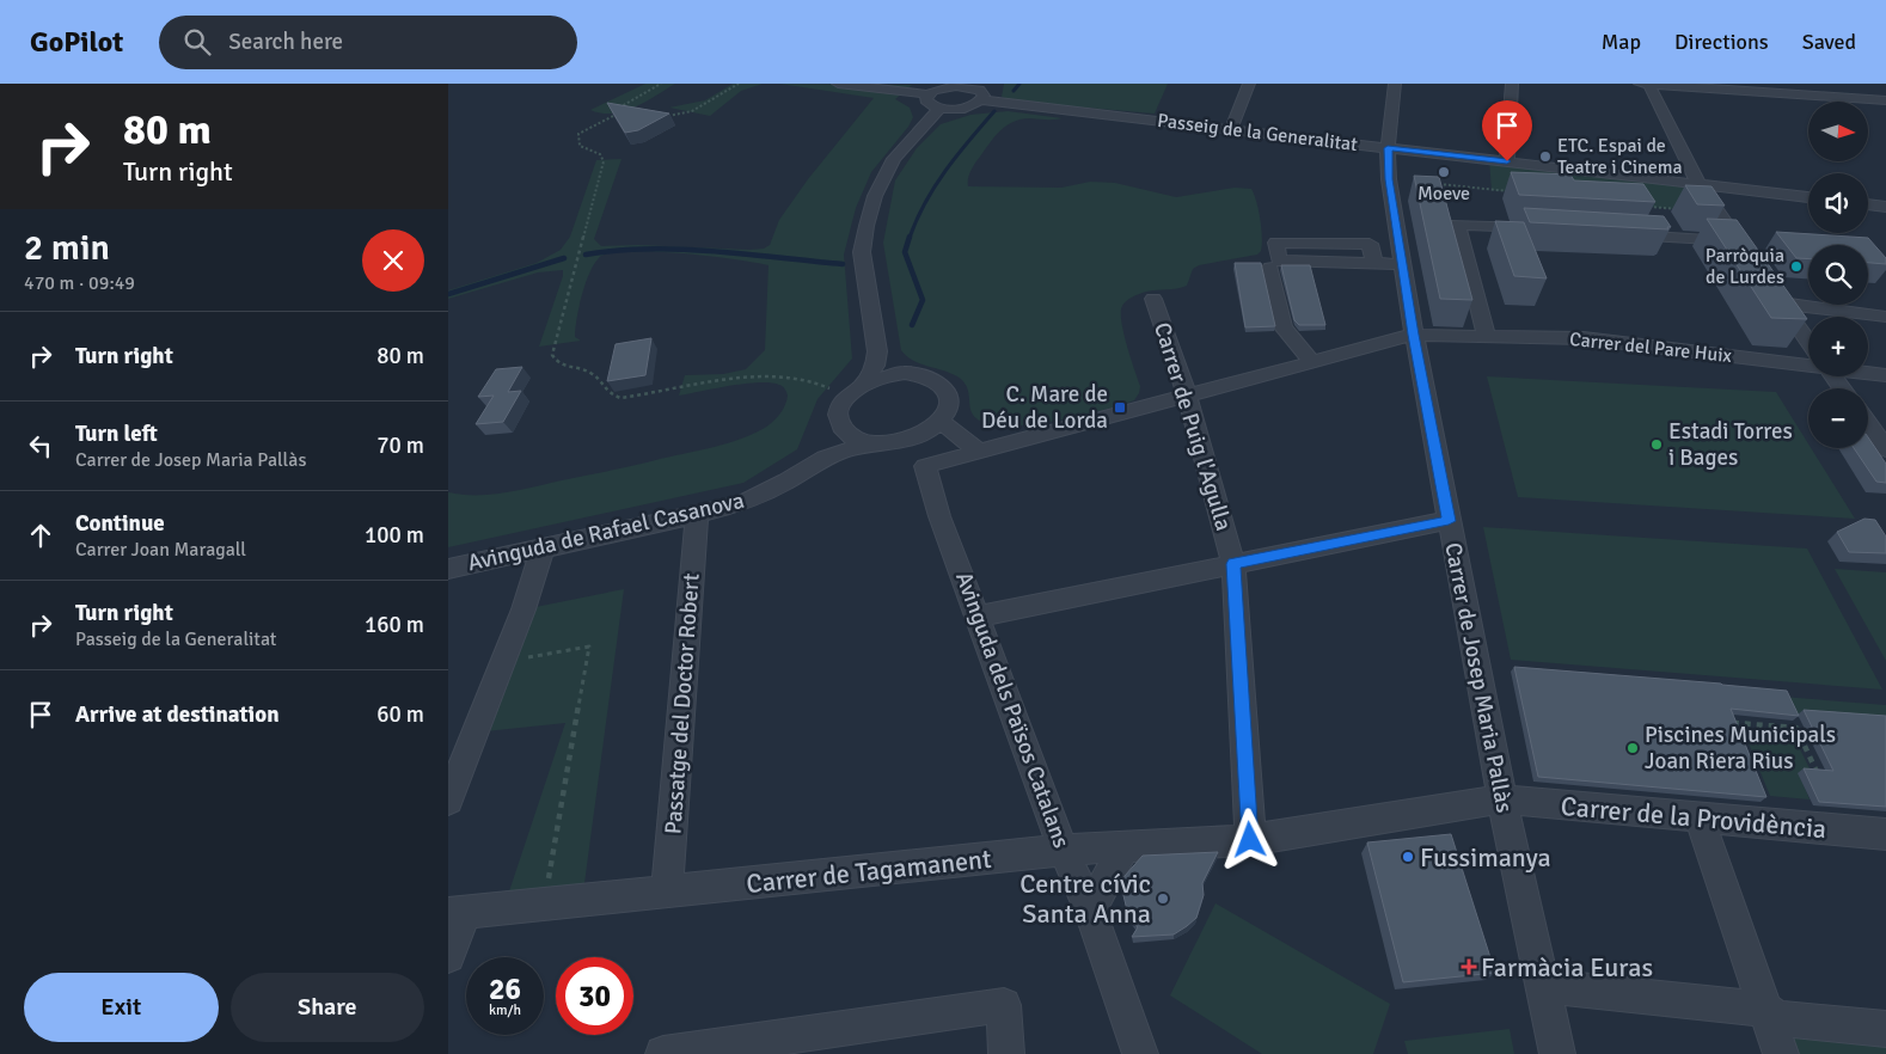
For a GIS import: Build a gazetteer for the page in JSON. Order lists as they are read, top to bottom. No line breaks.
{"streets":{"street":["Passeig de la Generalitat","Carrer del Pare Huix","Carrer de Puig l'Agulla","Avinguda de Rafael Casanova","Carrer de Josep Maria Pallàs","Passatge del Doctor Robert","Avinguda dels Països Catalans","Carrer de la Providència","Carrer de Tagamanent"]},"crossings":[["Passeig de la Generalitat","Carrer de Josep Maria Pallàs"],["Carrer del Pare Huix","Carrer de Puig l'Agulla"],["Carrer del Pare Huix","Carrer de Josep Maria Pallàs"],["Carrer del Pare Huix","Avinguda dels Països Catalans"],["Carrer de Puig l'Agulla","Carrer de Tagamanent"],["Avinguda de Rafael Casanova","Passatge del Doctor Robert"],["Carrer de Josep Maria Pallàs","Carrer de la Providència"],["Carrer de Josep Maria Pallàs","Carrer de Tagamanent"],["Passatge del Doctor Robert","Carrer de Tagamanent"],["Avinguda dels Països Catalans","Carrer de Tagamanent"],["Carrer de la Providència","Carrer de Tagamanent"]],"places":{"other":["ETC. Espai de Teatre i Cinema","Moeve","Parròquia de Lurdes","Estadi Torres i Bages","Piscines Municipals Joan Riera Rius","Fussimanya","Centre cívic Santa Anna"],"transit":["C. Mare de Déu de Lorda"],"health":["Farmàcia Euras"]},"north":"right","page":{"header":"GoPilot","search":"Search here","nav":["Map","Directions","Saved"],"turn":["80 m","Turn right"],"map_buttons":["+","−"],"heading":["2 min","470 m · 09:49"],"list":[{"name":"Turn right","value":"80 m"},{"name":"Turn left","note":"Carrer de Josep Maria Pallàs","value":"70 m"},{"name":"Continue","note":"Carrer Joan Maragall","value":"100 m"},{"name":"Turn right","note":"Passeig de la Generalitat","value":"160 m"},{"name":"Arrive at destination","value":"60 m"}],"speed":"26 km/h","limit":"30","buttons":["Exit","Share"]}}
